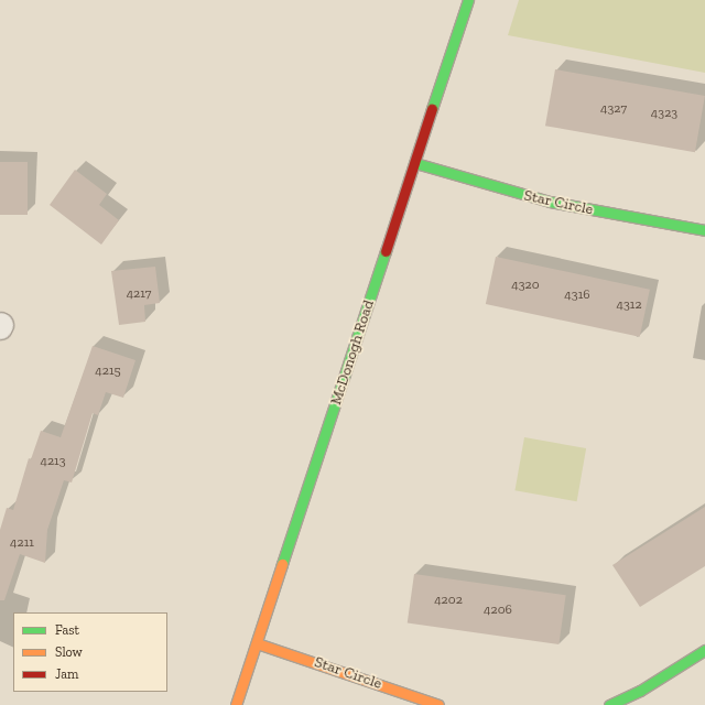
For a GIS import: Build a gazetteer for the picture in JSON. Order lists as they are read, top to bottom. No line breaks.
{"streets":{"main road":["Star Circle","McDonogh Road"]},"crossings":[["Star Circle","McDonogh Road"]],"house_numbers":["4327","4323","4320","4217","4316","4312","4215","4213","4211","4202","4206"],"legend":["Fast","Slow","Jam"]}
